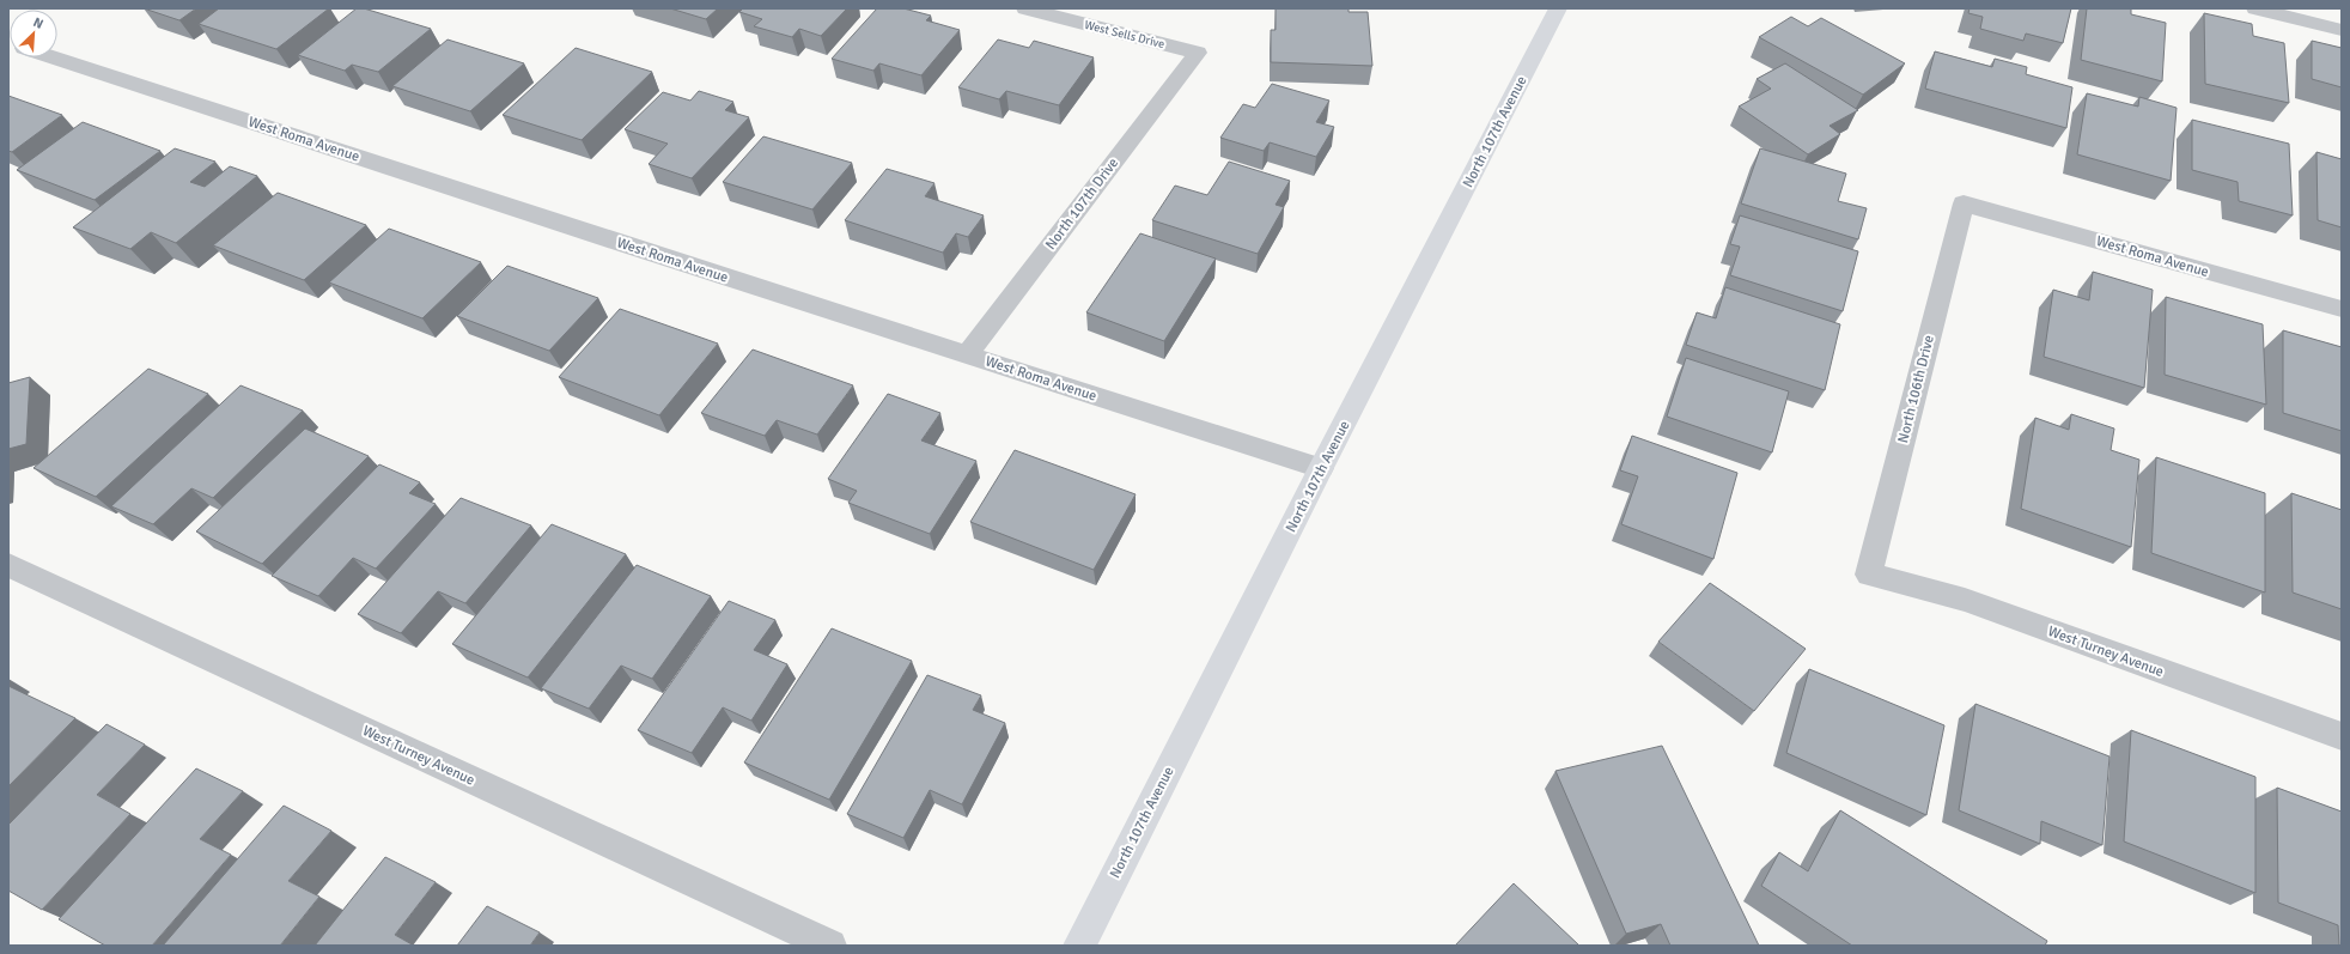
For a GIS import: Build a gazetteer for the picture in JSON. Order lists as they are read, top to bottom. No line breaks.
{"streets":{"main road":["North 107th Avenue"],"street":["West Sells Drive","West Roma Avenue","North 107th Drive","North 106th Drive","West Turney Avenue"]},"crossings":[["West Sells Drive","North 107th Drive"],["North 107th Avenue","West Roma Avenue"],["West Roma Avenue","North 107th Drive"],["West Roma Avenue","North 106th Drive"],["North 106th Drive","West Turney Avenue"]],"north":"top right"}
